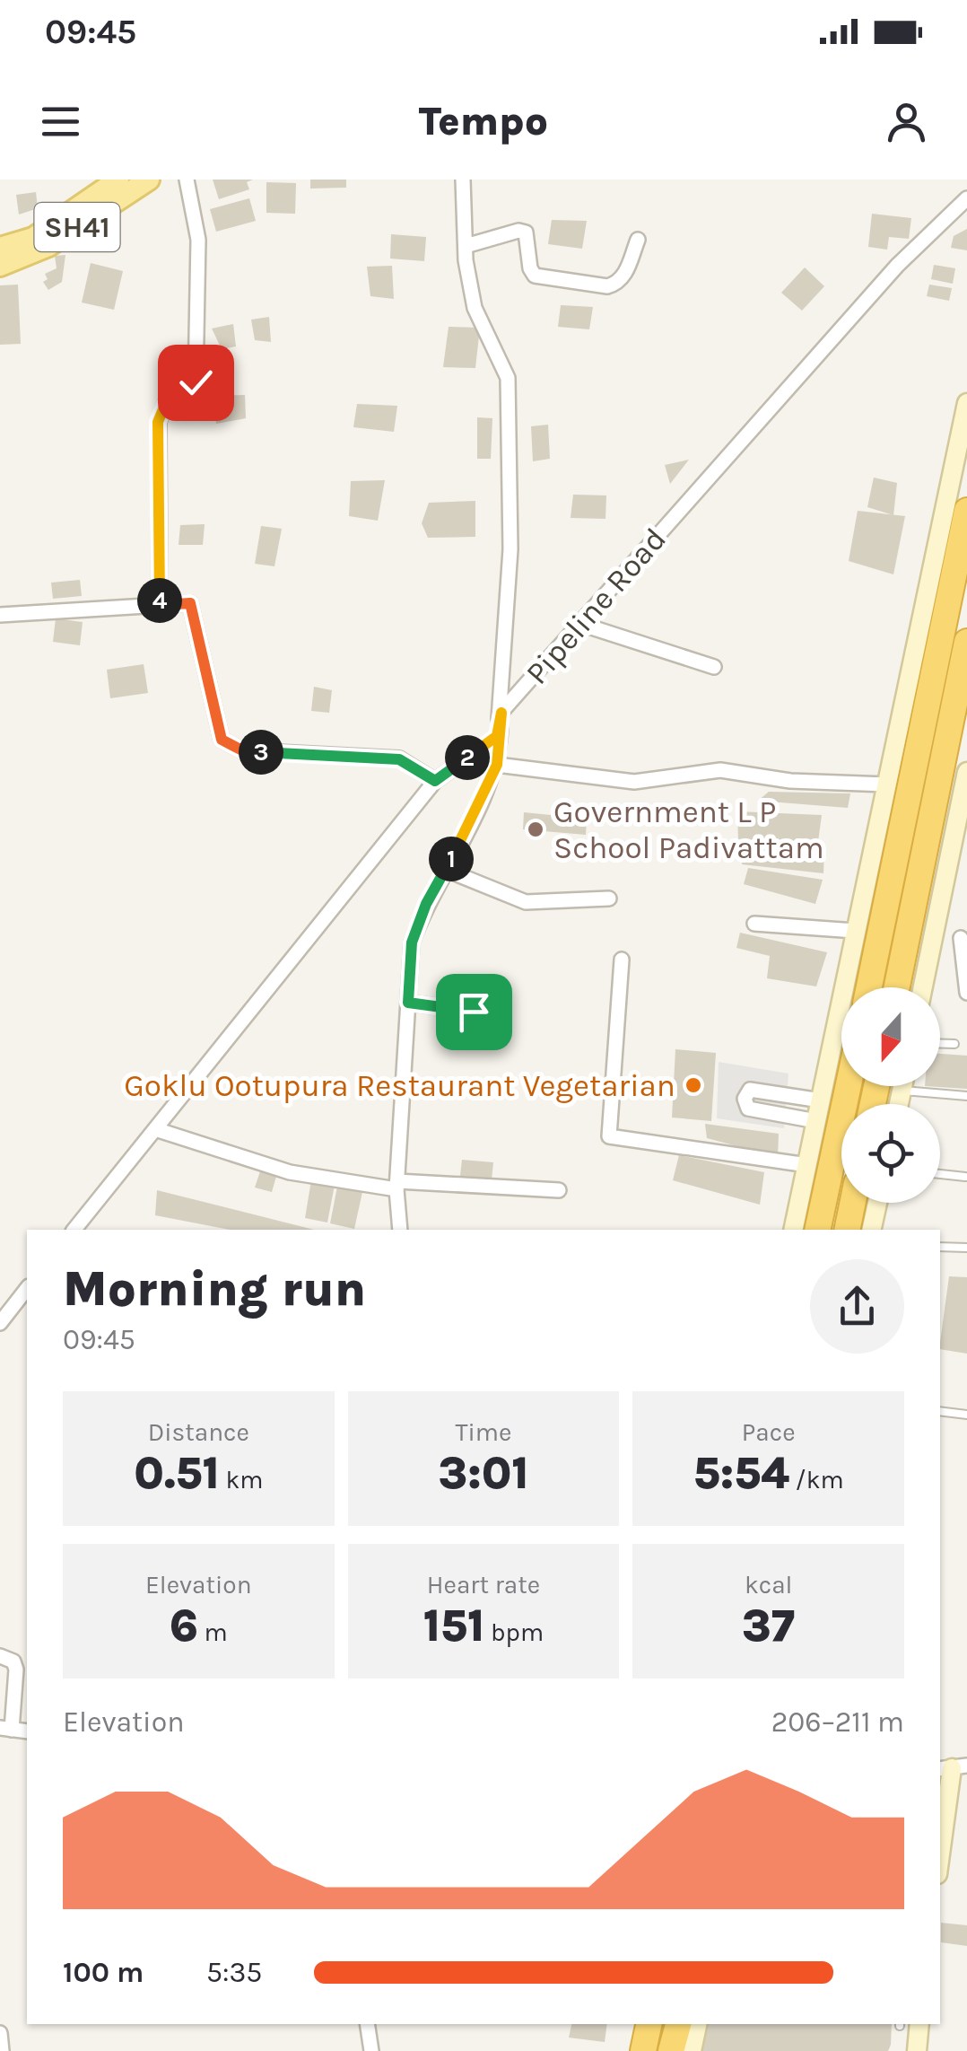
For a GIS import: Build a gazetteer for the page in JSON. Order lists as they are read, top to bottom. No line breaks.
{"streets":{"main road":["SH41"],"street":["Pipeline Road"]},"places":["Government L P School Padivattam","Goklu Ootupura Restaurant Vegetarian"],"north":"bottom","page":{"status":"09:45","header":"Tempo","pins":["4","3","2","1"],"heading":["Morning run","09:45"],"stats":[["Distance","0.51 km"],["Time","3:01"],["Pace","5:54 /km"],["Elevation","6 m"],["Heart rate","151 bpm"],["kcal","37"]],"chart":["Elevation","206–211 m"],"list":[{"name":"100 m","note":"5:35"}]}}
